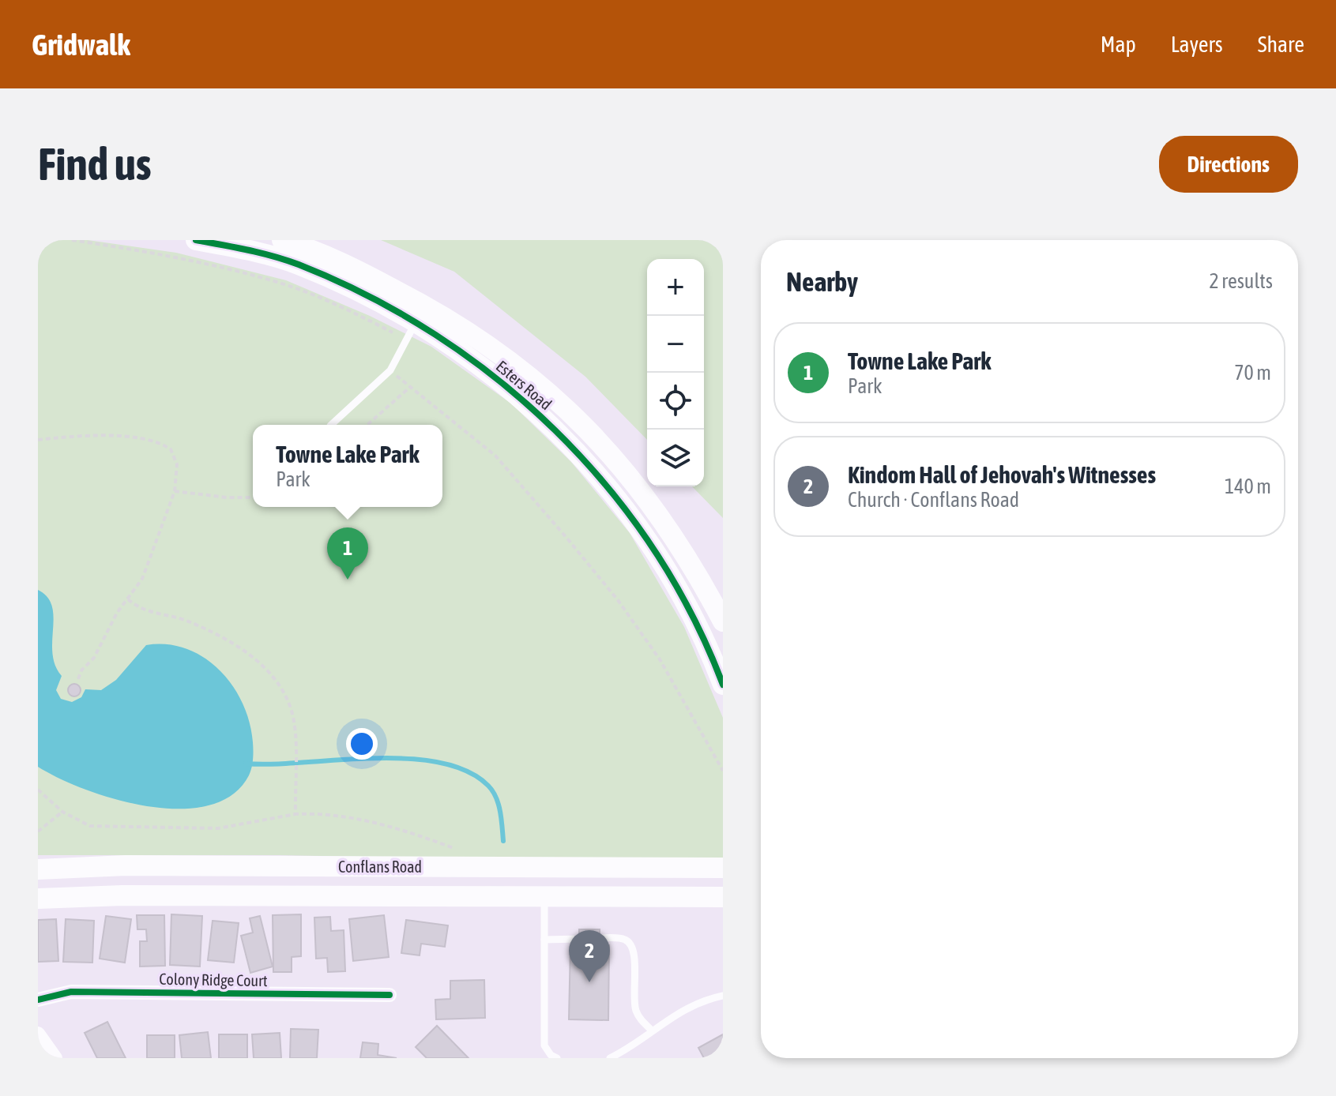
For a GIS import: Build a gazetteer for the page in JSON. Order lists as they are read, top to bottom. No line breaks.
{"streets":{"main road":["Esters Road","Conflans Road"],"street":["Colony Ridge Court"]},"page":{"header":"Gridwalk","nav":["Map","Layers","Share"],"buttons":"Directions","title":"Find us","heading":["Nearby","2 results"],"map_buttons":["+","−"],"list":[{"mark":"1","name":"Towne Lake Park","note":"Park","value":"70 m"},{"mark":"2","name":"Kindom Hall of Jehovah's Witnesses","note":"Church · Conflans Road","value":"140 m"}],"popup":["Towne Lake Park","Park"],"pins":["1","2"]}}
